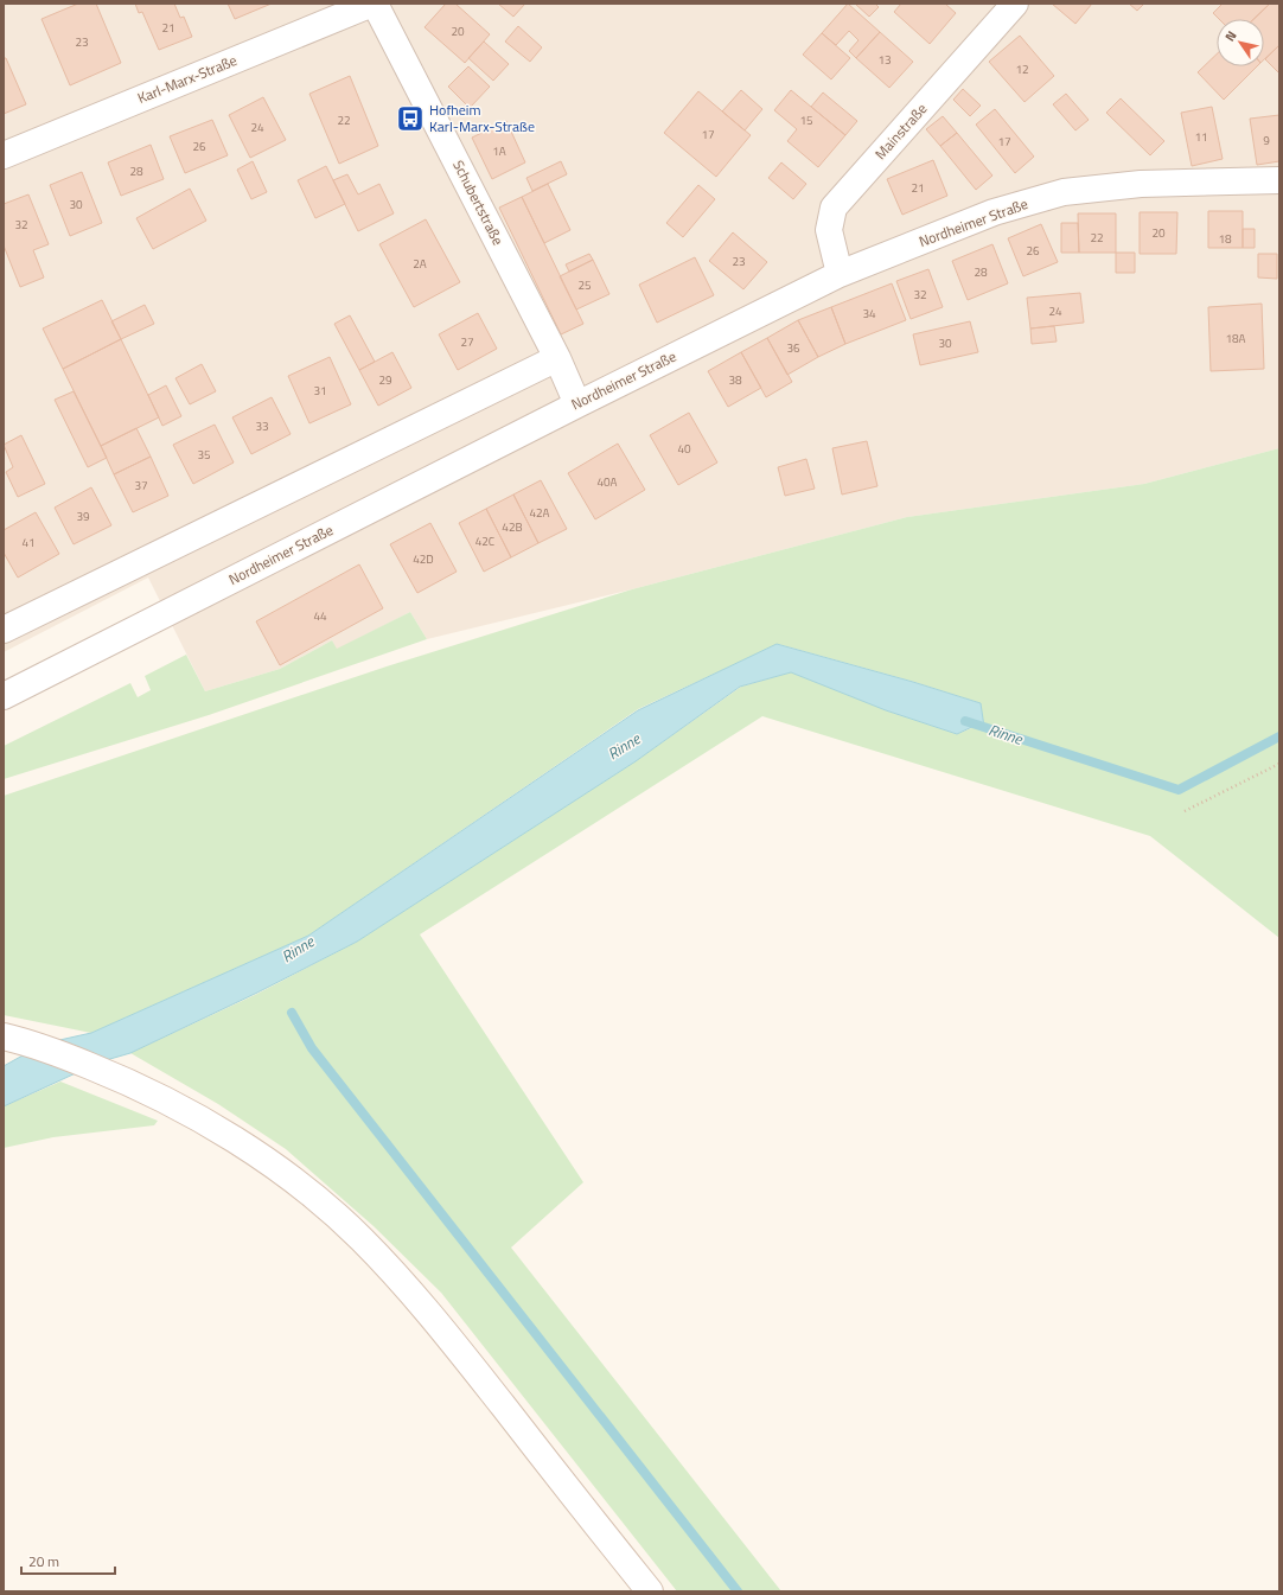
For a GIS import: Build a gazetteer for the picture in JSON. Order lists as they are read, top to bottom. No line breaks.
{"streets":{"street":["Karl-Marx-Straße","Mainstraße","Schubertstraße","Nordheimer Straße"]},"crossings":[["Karl-Marx-Straße","Schubertstraße"],["Mainstraße","Nordheimer Straße"],["Schubertstraße","Nordheimer Straße"]],"water":["Rinne"],"places":{"bus stop":["Hofheim Karl-Marx-Straße"]},"house_numbers":["21","20","23","13","12","22","15","24","17","11","9","17","26","1A","28","21","30","32","20","22","18","26","23","2A","28","25","32","24","34","18A","27","30","36","29","38","31","33","40","35","40A","37","42A","39","42B","42C","41","42D","44"],"scale_bar":"20 m","north":"top left"}
